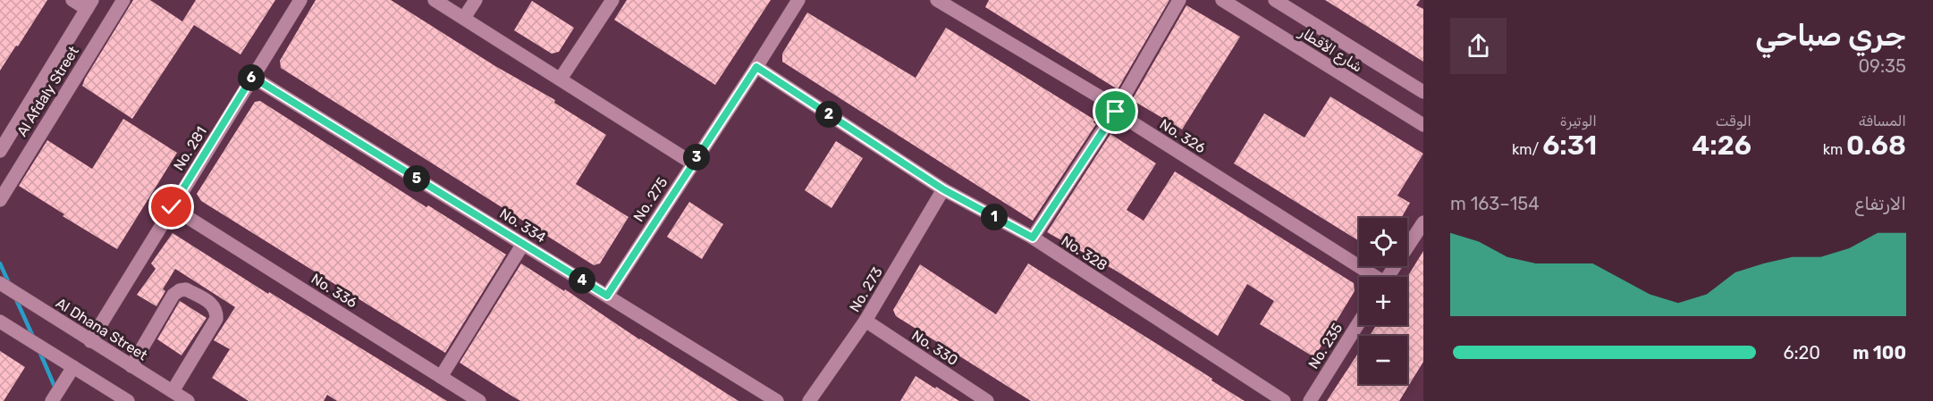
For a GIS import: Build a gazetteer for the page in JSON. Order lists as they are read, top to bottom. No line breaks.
{"streets":{"street":["شارع الأقطار","Al Afdaly Street","No. 326","No. 281","No. 275","No. 334","No. 328","No. 273","No. 336","Al Dhana Street","No. 235","No. 330"]},"crossings":[["No. 281","No. 334"],["No. 281","No. 336"],["No. 281","Al Dhana Street"],["No. 275","No. 334"],["No. 275","No. 328"],["No. 328","No. 273"],["No. 273","No. 330"]],"page":{"heading":["جري صباحي","09:35"],"pins":["6","2","3","5","1","4"],"stats":[["المسافة","0.68 km"],["الوقت","4:26"],["الوتيرة","6:31 /km"]],"chart":["الارتفاع","154–163 m"],"map_buttons":["+","−"],"list":[{"name":"100 m","note":"6:20"}]}}
